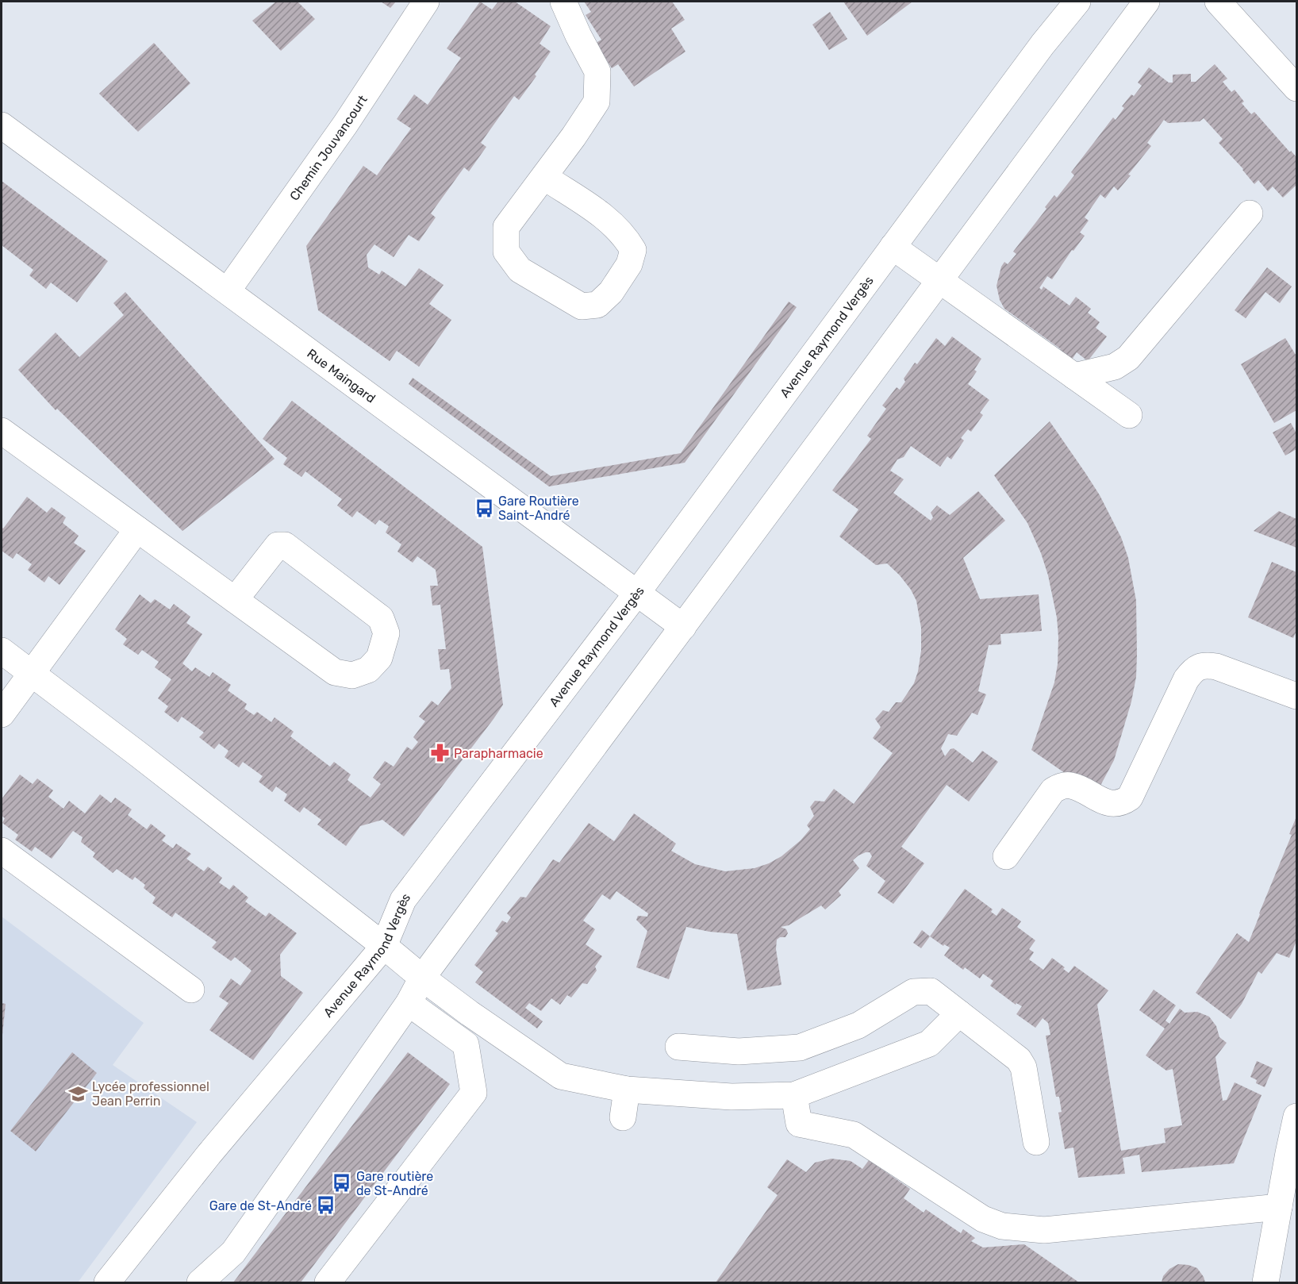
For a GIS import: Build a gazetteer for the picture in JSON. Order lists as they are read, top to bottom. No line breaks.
{"streets":{"street":["Chemin Jouvancourt","Avenue Raymond Vergès","Rue Maingard"]},"crossings":[["Chemin Jouvancourt","Rue Maingard"],["Avenue Raymond Vergès","Rue Maingard"]],"places":{"bus stop":["Gare Routière Saint-André","Gare routière de St-André","Gare de St-André"],"pharmacy":["Parapharmacie"],"school or university":["Lycée professionnel Jean Perrin"]}}
